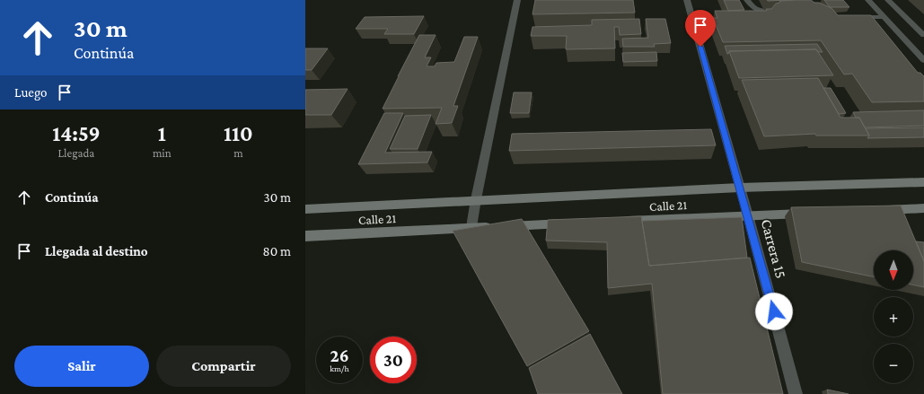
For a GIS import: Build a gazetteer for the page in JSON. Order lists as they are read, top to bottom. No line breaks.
{"streets":{"main road":["Calle 21"],"street":["Carrera 15"]},"crossings":[["Calle 21","Carrera 15"]],"north":"bottom","page":{"turn":["30 m","Continúa"],"then":"Luego","eta":["14:59","Llegada","1","min","110","m"],"list":[{"name":"Continúa","value":"30 m"},{"name":"Llegada al destino","value":"80 m"}],"map_buttons":["+","−"],"speed":"26 km/h","limit":"30","buttons":["Salir","Compartir"]}}
